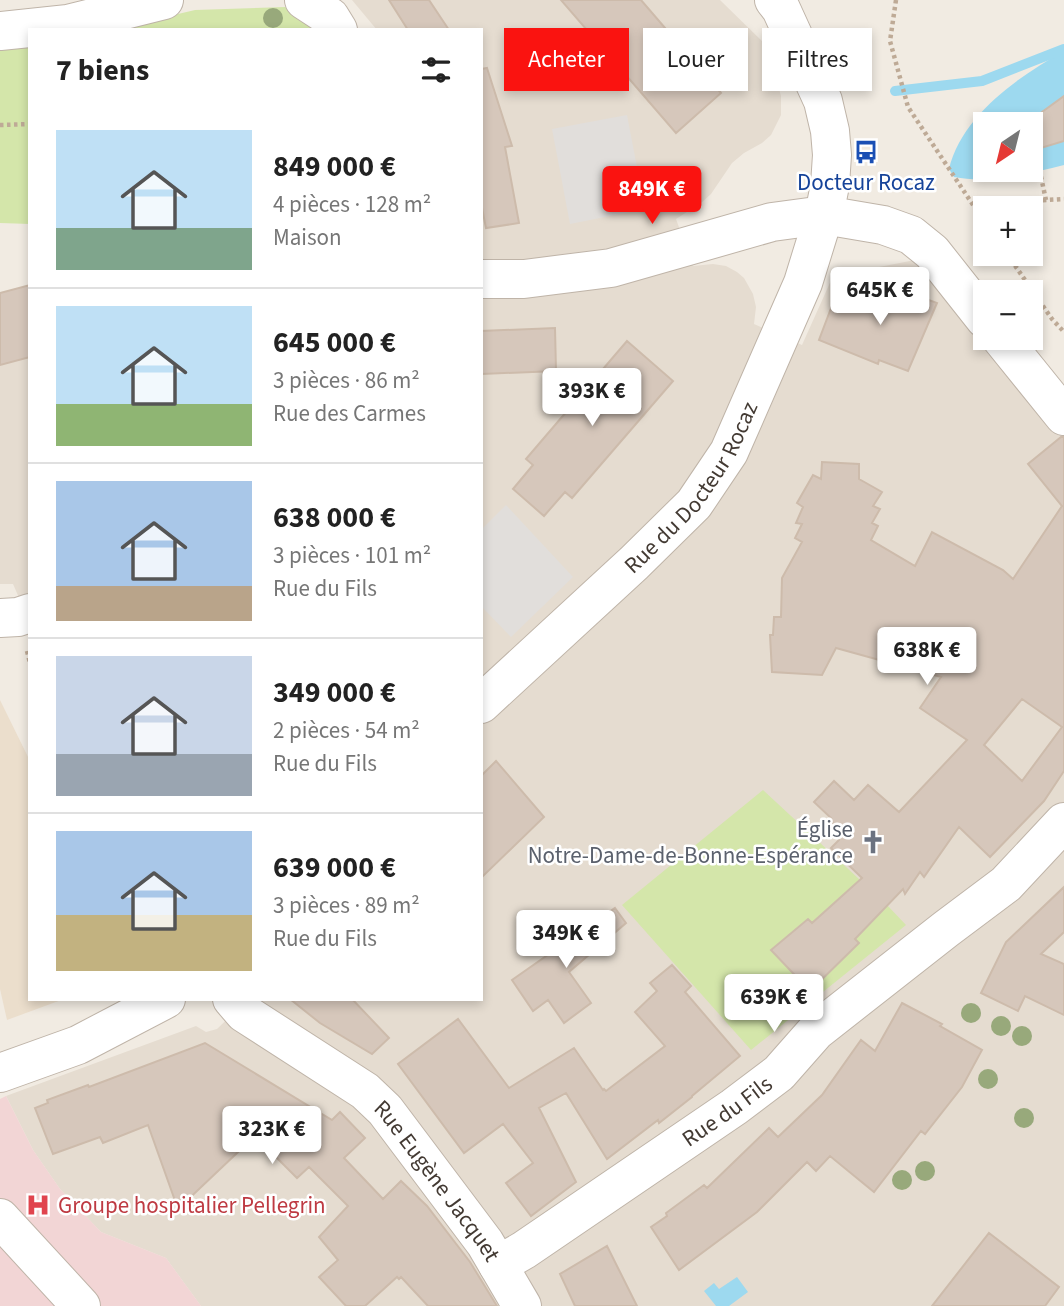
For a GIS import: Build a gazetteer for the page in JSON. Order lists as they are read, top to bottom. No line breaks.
{"streets":{"street":["Rue du Docteur Rocaz","Rue du Fils","Rue Eugène Jacquet"]},"crossings":[["Rue du Fils","Rue Eugène Jacquet"]],"places":{"bus stop":["Docteur Rocaz"],"church":["Église Notre-Dame-de-Bonne-Espérance"],"hospital":["Groupe hospitalier Pellegrin"]},"north":"bottom left","page":{"chip":["Acheter","Louer","Filtres"],"heading":"7 biens","map_buttons":["+","−"],"list":[{"name":"849 000 €","note":"4 pièces · 128 m² · Maison"},{"name":"645 000 €","note":"3 pièces · 86 m² · Rue des Carmes"},{"name":"638 000 €","note":"3 pièces · 101 m² · Rue du Fils"},{"name":"349 000 €","note":"2 pièces · 54 m² · Rue du Fils"},{"name":"639 000 €","note":"3 pièces · 89 m² · Rue du Fils"}],"price":["849K €","645K €","393K €","638K €","349K €","639K €","323K €"]}}
